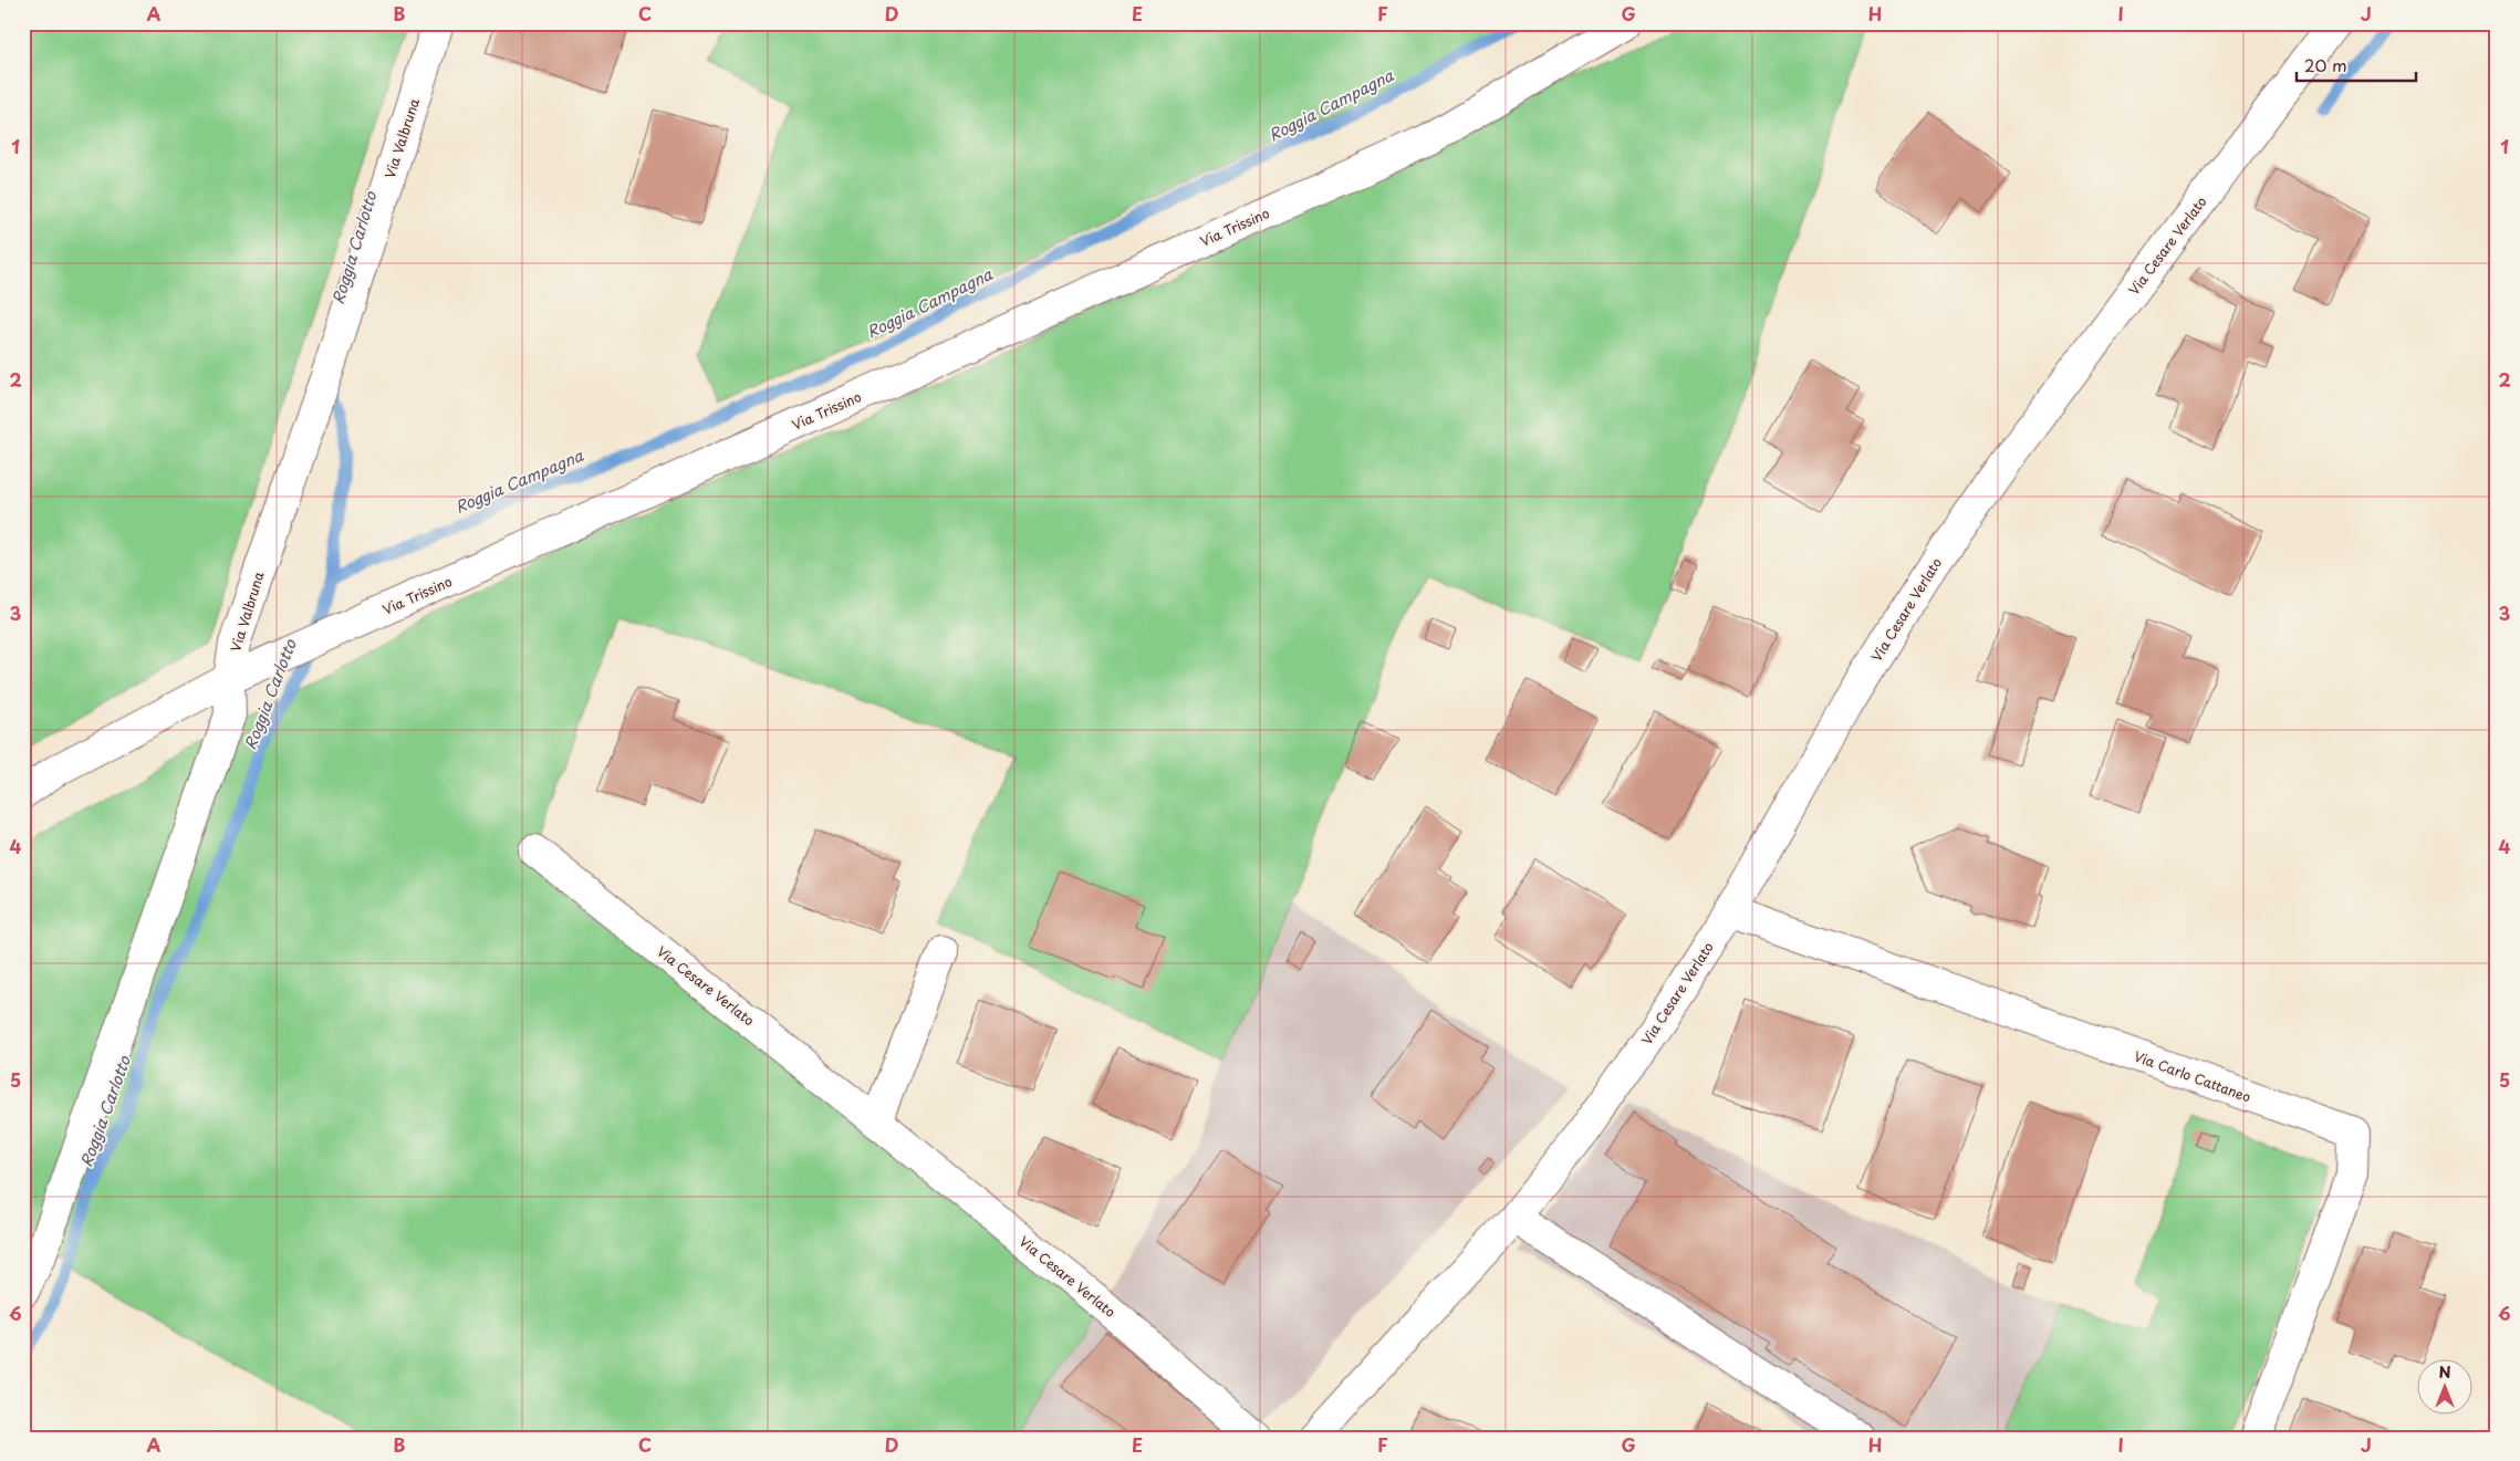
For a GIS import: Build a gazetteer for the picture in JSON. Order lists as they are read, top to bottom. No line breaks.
{"streets":{"street":["Via Valbruna","Via Trissino","Via Cesare Verlato","Via Carlo Cattaneo"]},"crossings":[["Via Valbruna","Via Trissino"],["Via Cesare Verlato","Via Carlo Cattaneo"]],"water":["Roggia Campagna","Roggia Carlotto"],"scale_bar":"20 m","north":"top","grid":{"columns":["A","B","C","D","E","F","G","H","I","J"],"rows":["1","2","3","4","5","6"]}}
